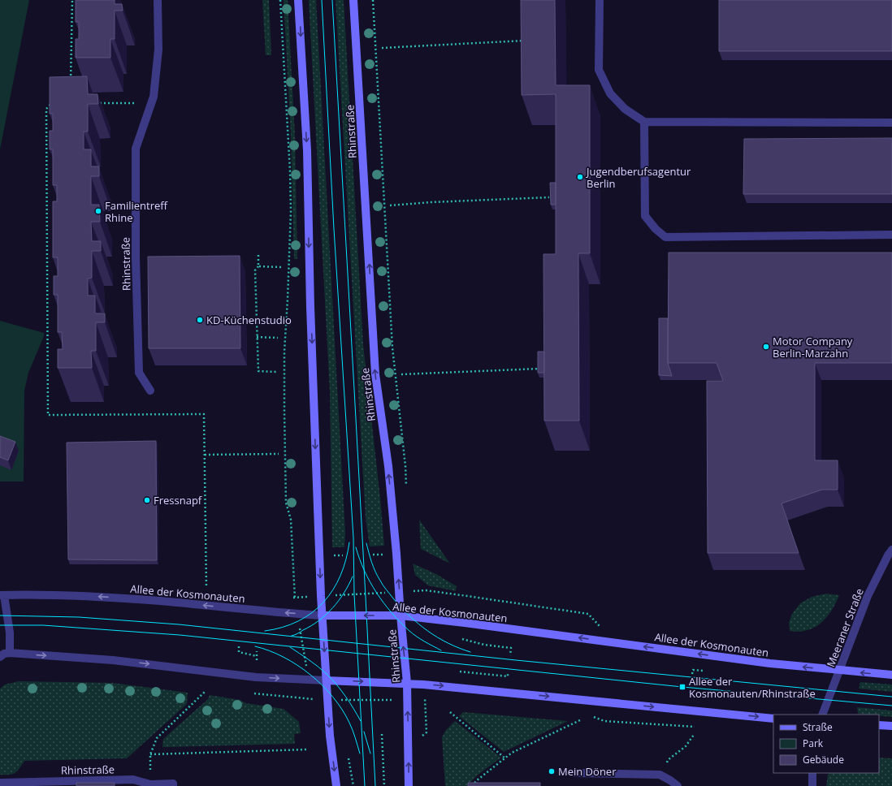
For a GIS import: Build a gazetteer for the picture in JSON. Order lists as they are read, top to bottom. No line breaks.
{"streets":{"main road":["Rhinstraße","Allee der Kosmonauten"],"street":["Meeraner Straße"]},"crossings":[["Rhinstraße","Allee der Kosmonauten"],["Allee der Kosmonauten","Meeraner Straße"]],"one_way":["Rhinstraße"],"places":{"other":["Jugendberufsagentur Berlin","Familientreff Rhine","KD-Küchenstudio","Motor Company Berlin-Marzahn","Fressnapf","Mein Döner"],"transit":["Allee der Kosmonauten/Rhinstraße"]},"legend":["Straße","Park","Gebäude"]}
